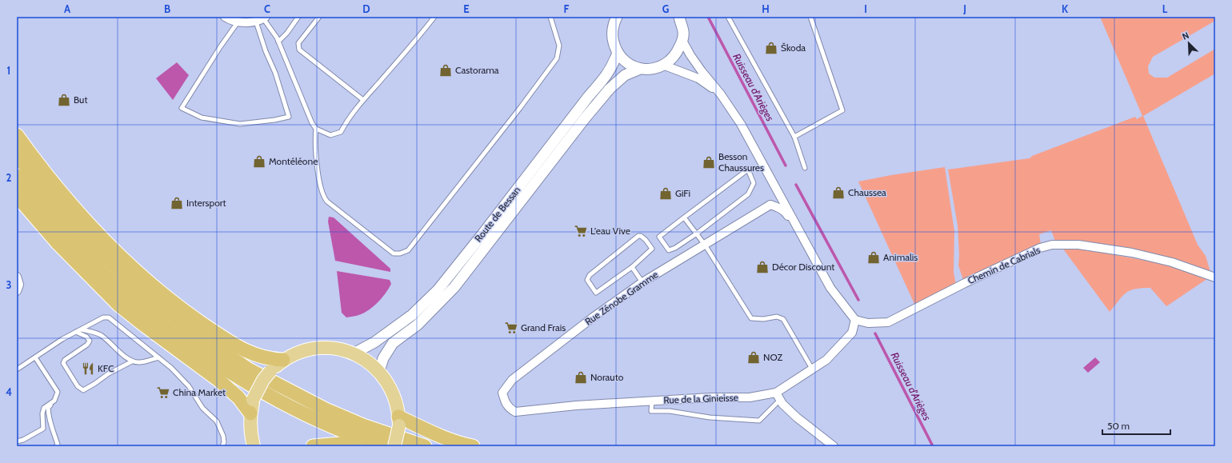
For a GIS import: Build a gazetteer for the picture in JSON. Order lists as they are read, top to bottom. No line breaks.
{"streets":{"street":["Route de Bessan","Chemin de Cabrials","Rue Zénobe Gramme","Rue de la Ginieisse"]},"crossings":[["Chemin de Cabrials","Rue de la Ginieisse"],["Rue Zénobe Gramme","Rue de la Ginieisse"]],"water":["Ruisseau d'Arièges"],"places":{"shop":["Škoda","Castorama","But","Montéléone","Besson Chaussures","Chaussea","GiFi","Intersport","Animalis","Décor Discount","NOZ","Norauto"],"supermarket":["L'eau Vive","Grand Frais","China Market"],"restaurant":["KFC"]},"scale_bar":"50 m","north":"top left","grid":{"columns":["A","B","C","D","E","F","G","H","I","J","K","L"],"rows":["1","2","3","4"]}}
